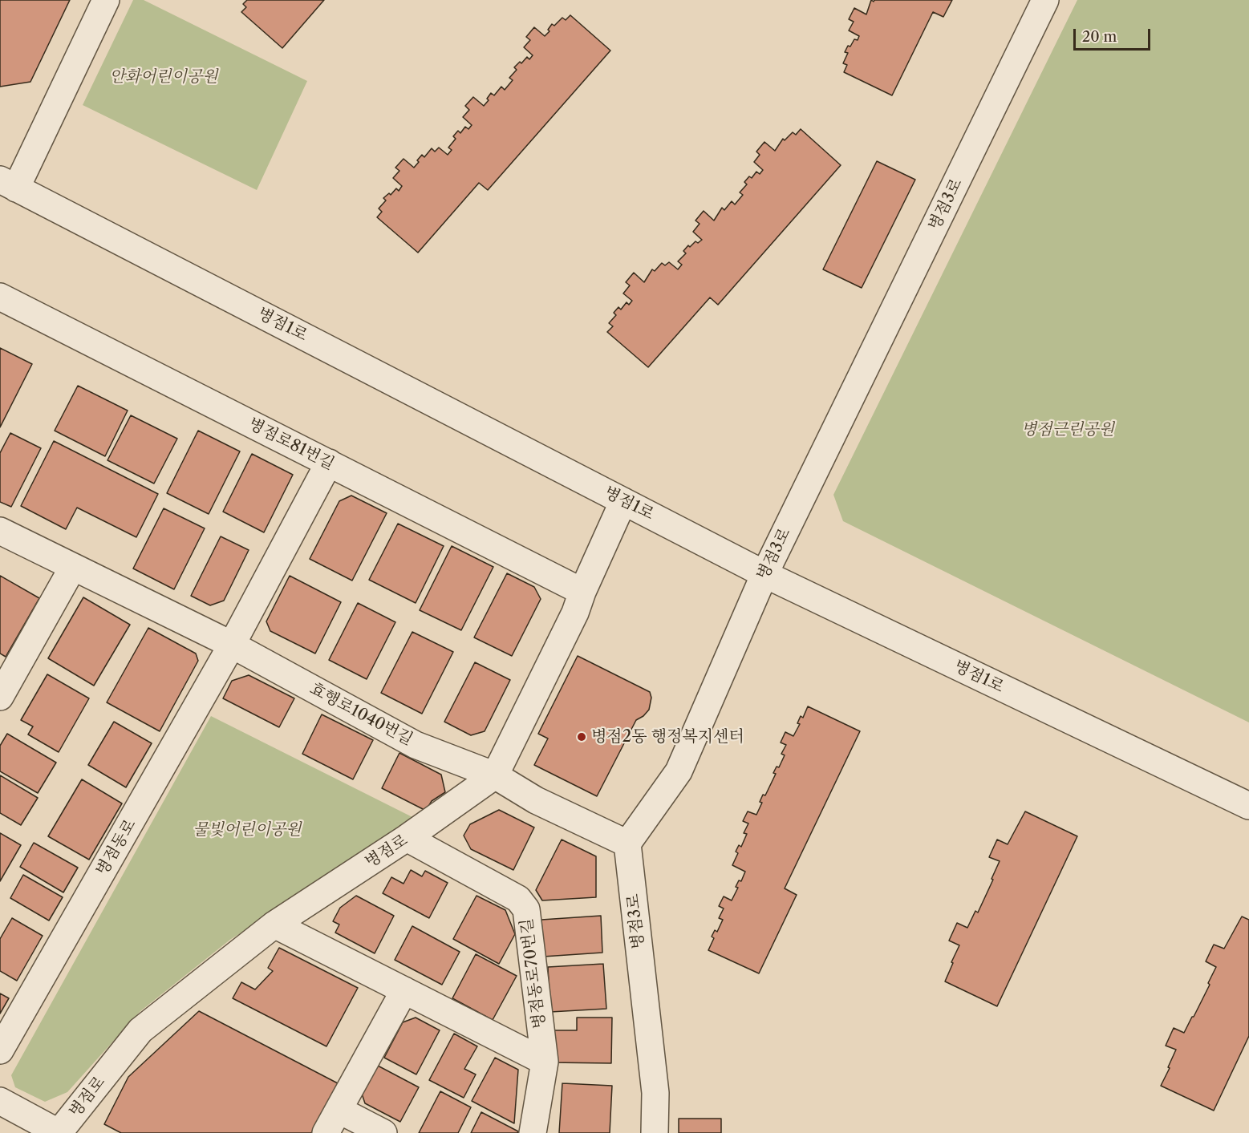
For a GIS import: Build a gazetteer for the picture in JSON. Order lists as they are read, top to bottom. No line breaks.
{"streets":{"street":["병점3로","병점1로","병점로81번길","효행로1040번길","병점동로","병점로","병점동로70번길"]},"crossings":[["병점3로","병점1로"],["병점3로","효행로1040번길"],["병점1로","병점로"],["병점로81번길","병점로"],["효행로1040번길","병점동로"],["효행로1040번길","병점로"],["병점로","병점동로70번길"]],"parks":["안화어린이공원","병점근린공원","물빛어린이공원"],"places":["병점2동 행정복지센터"],"scale_bar":"20 m"}
